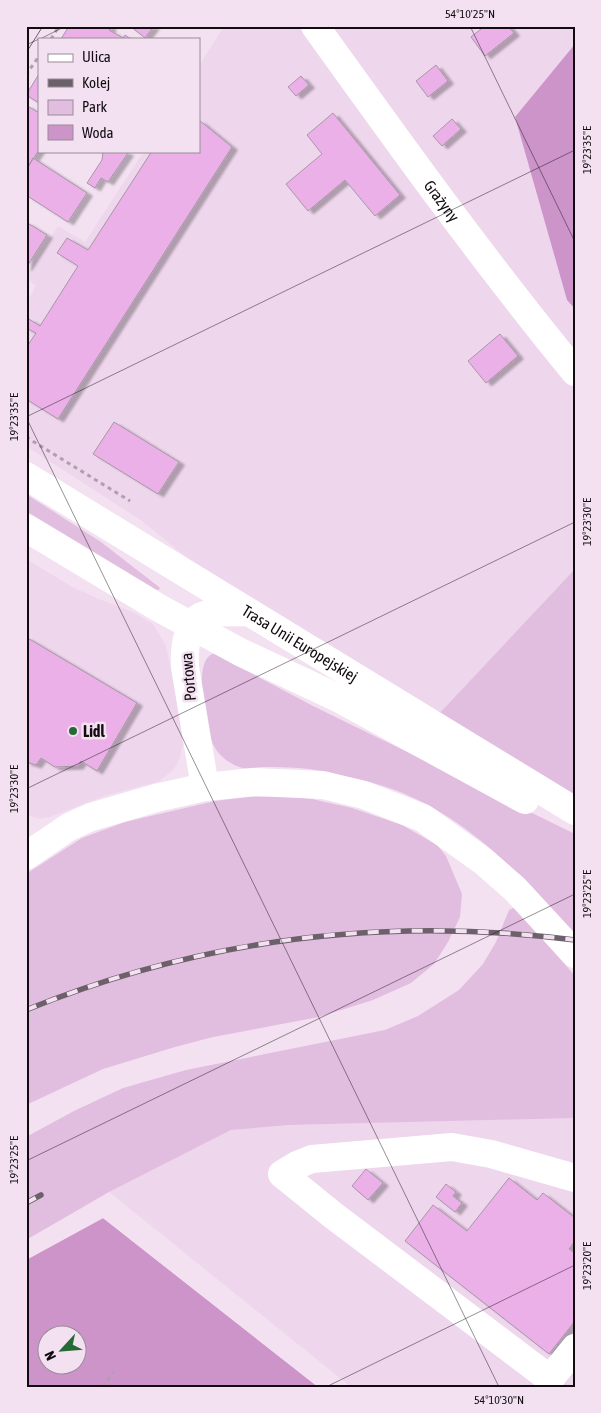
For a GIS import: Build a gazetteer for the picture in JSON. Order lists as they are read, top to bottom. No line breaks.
{"streets":{"main road":["Grażyny","Trasa Unii Europejskiej","Portowa"]},"crossings":[["Trasa Unii Europejskiej","Portowa"]],"places":["Lidl"],"legend":["Ulica","Kolej","Park","Woda"],"north":"bottom left","coordinates":["54°10'25\"N","19°23'35\"E","19°23'30\"E","19°23'25\"E","19°23'20\"E","54°10'30\"N"]}
